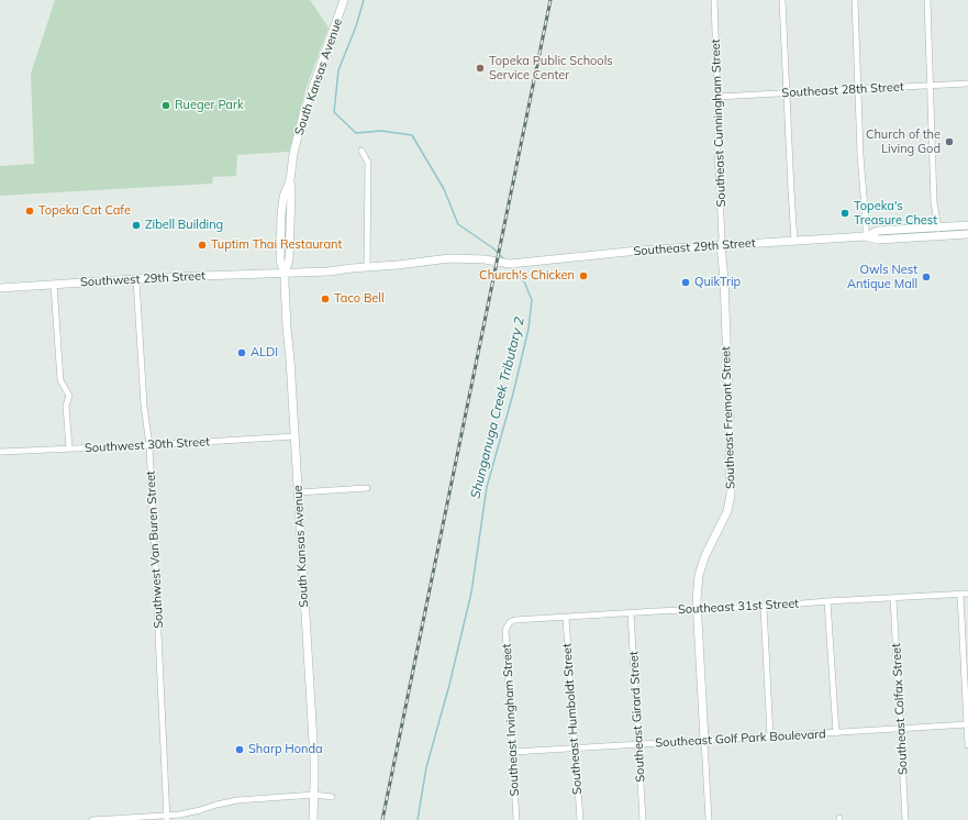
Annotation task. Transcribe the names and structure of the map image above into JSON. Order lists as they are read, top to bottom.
{
  "streets": {
    "main road": [
      "South Kansas Avenue",
      "Southeast 29th Street",
      "Southwest 29th Street",
      "Southeast Fremont Street"
    ],
    "street": [
      "Southeast 28th Street",
      "Southeast Cunningham Street",
      "Southwest 30th Street",
      "Southwest Van Buren Street",
      "Southeast 31st Street",
      "Southeast Colfax Street",
      "Southeast Girard Street",
      "Southeast Humboldt Street",
      "Southeast Irvingham Street",
      "Southeast Golf Park Boulevard"
    ]
  },
  "crossings": [
    ["South Kansas Avenue", "Southeast 29th Street"],
    ["South Kansas Avenue", "Southwest 29th Street"],
    ["South Kansas Avenue", "Southwest 30th Street"],
    ["Southeast 28th Street", "Southeast Cunningham Street"],
    ["Southeast Cunningham Street", "Southeast 29th Street"],
    ["Southeast Cunningham Street", "Southeast Fremont Street"],
    ["Southeast 29th Street", "Southwest 29th Street"],
    ["Southeast 29th Street", "Southeast Fremont Street"],
    ["Southwest 29th Street", "Southwest Van Buren Street"],
    ["Southeast Fremont Street", "Southeast 31st Street"],
    ["Southeast Fremont Street", "Southeast Golf Park Boulevard"],
    ["Southwest 30th Street", "Southwest Van Buren Street"],
    ["Southeast 31st Street", "Southeast Colfax Street"],
    ["Southeast 31st Street", "Southeast Girard Street"],
    ["Southeast 31st Street", "Southeast Humboldt Street"],
    ["Southeast 31st Street", "Southeast Irvingham Street"],
    ["Southeast Colfax Street", "Southeast Golf Park Boulevard"],
    ["Southeast Girard Street", "Southeast Golf Park Boulevard"],
    ["Southeast Humboldt Street", "Southeast Golf Park Boulevard"],
    ["Southeast Irvingham Street", "Southeast Golf Park Boulevard"]
  ],
  "water": ["Shunganuga Creek Tributary 2"],
  "places": [
    "Topeka Public Schools Service Center",
    "Rueger Park",
    "Church of the Living God",
    "Topeka Cat Cafe",
    "Topeka's Treasure Chest",
    "Zibell Building",
    "Tuptim Thai Restaurant",
    "Church's Chicken",
    "Owls Nest Antique Mall",
    "QuikTrip",
    "Taco Bell",
    "ALDI",
    "Sharp Honda"
  ]
}
